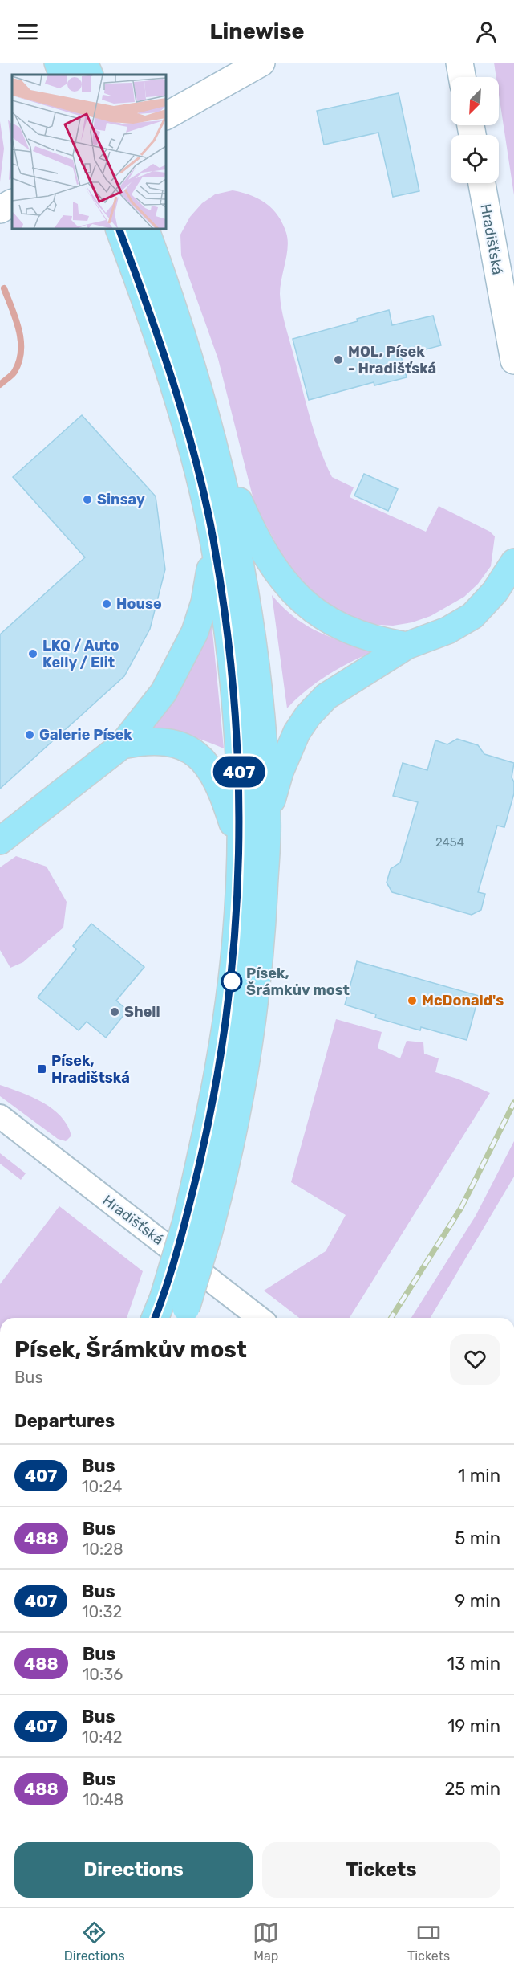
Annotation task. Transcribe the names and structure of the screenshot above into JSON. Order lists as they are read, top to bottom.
{
  "streets": {
    "street": ["Hradišťská"]
  },
  "places": {
    "other": [
      "MOL, Písek - Hradišťská",
      "Sinsay",
      "House",
      "LKQ / Auto Kelly / Elit",
      "Galerie Písek",
      "Písek, Šrámkův most",
      "McDonald's",
      "Shell"
    ],
    "transit": ["Písek, Hradištská"]
  },
  "lines": ["bus line 407"],
  "house_numbers": ["2454"],
  "north": "bottom left",
  "page": {
    "header": "Linewise",
    "on_map": "407",
    "heading": [
      ["Písek, Šrámkův most", "Bus"],
      "Departures"
    ],
    "list": [
      {
        "mark": "407",
        "name": "Bus",
        "note": "10:24",
        "value": "1 min"
      },
      {
        "mark": "488",
        "name": "Bus",
        "note": "10:28",
        "value": "5 min"
      },
      {
        "mark": "407",
        "name": "Bus",
        "note": "10:32",
        "value": "9 min"
      },
      {
        "mark": "488",
        "name": "Bus",
        "note": "10:36",
        "value": "13 min"
      },
      {
        "mark": "407",
        "name": "Bus",
        "note": "10:42",
        "value": "19 min"
      },
      {
        "mark": "488",
        "name": "Bus",
        "note": "10:48",
        "value": "25 min"
      }
    ],
    "buttons": ["Directions", "Tickets"],
    "tabs": ["Directions", "Map", "Tickets"]
  }
}
